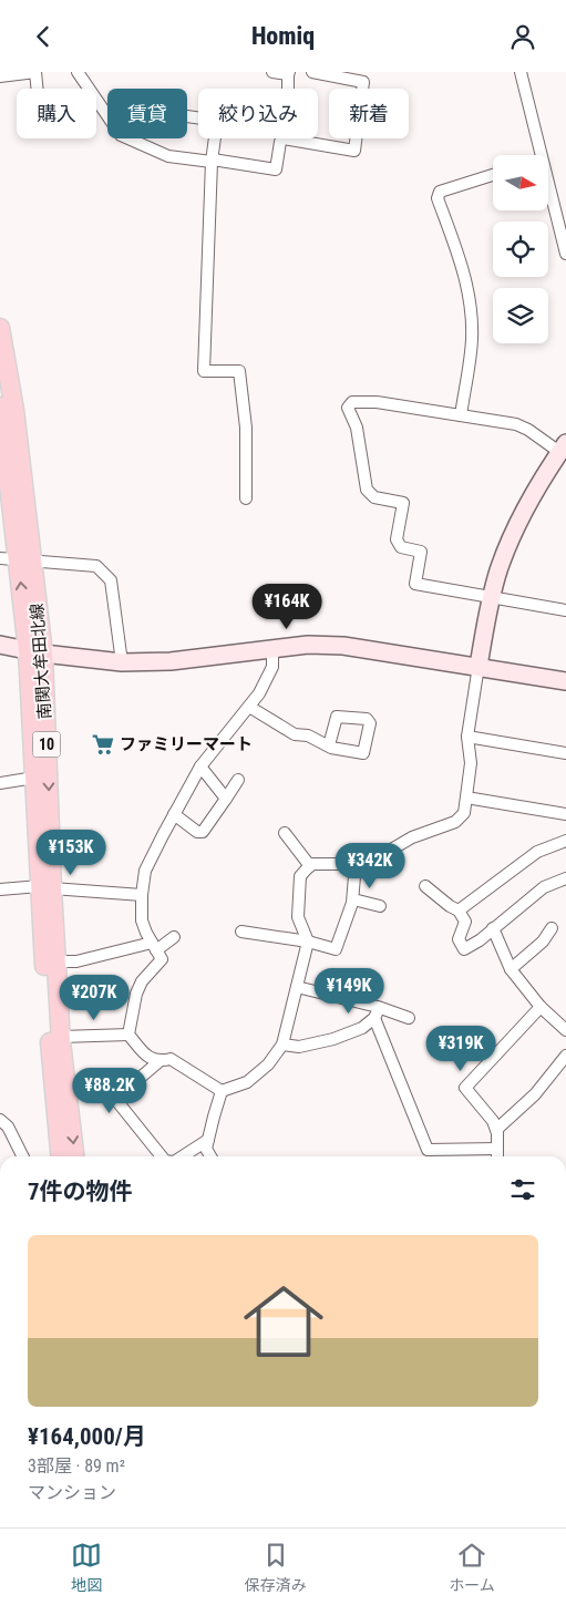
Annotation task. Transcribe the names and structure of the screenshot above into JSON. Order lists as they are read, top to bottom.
{
  "streets": {
    "main road": ["南関大牟田北線", "10"]
  },
  "places": {
    "supermarket": ["ファミリーマート"]
  },
  "north": "right",
  "page": {
    "header": "Homiq",
    "chip": [
      "購入",
      "賃貸",
      "絞り込み",
      "新着"
    ],
    "price": [
      "¥164K",
      "¥153K",
      "¥342K",
      "¥149K",
      "¥207K",
      "¥319K",
      "¥88.2K"
    ],
    "heading": "7件の物件",
    "list": [
      {
        "name": "¥164,000/月",
        "note": "3部屋 · 89 m² · マンション"
      }
    ],
    "tabs": ["地図", "保存済み", "ホーム"]
  }
}
